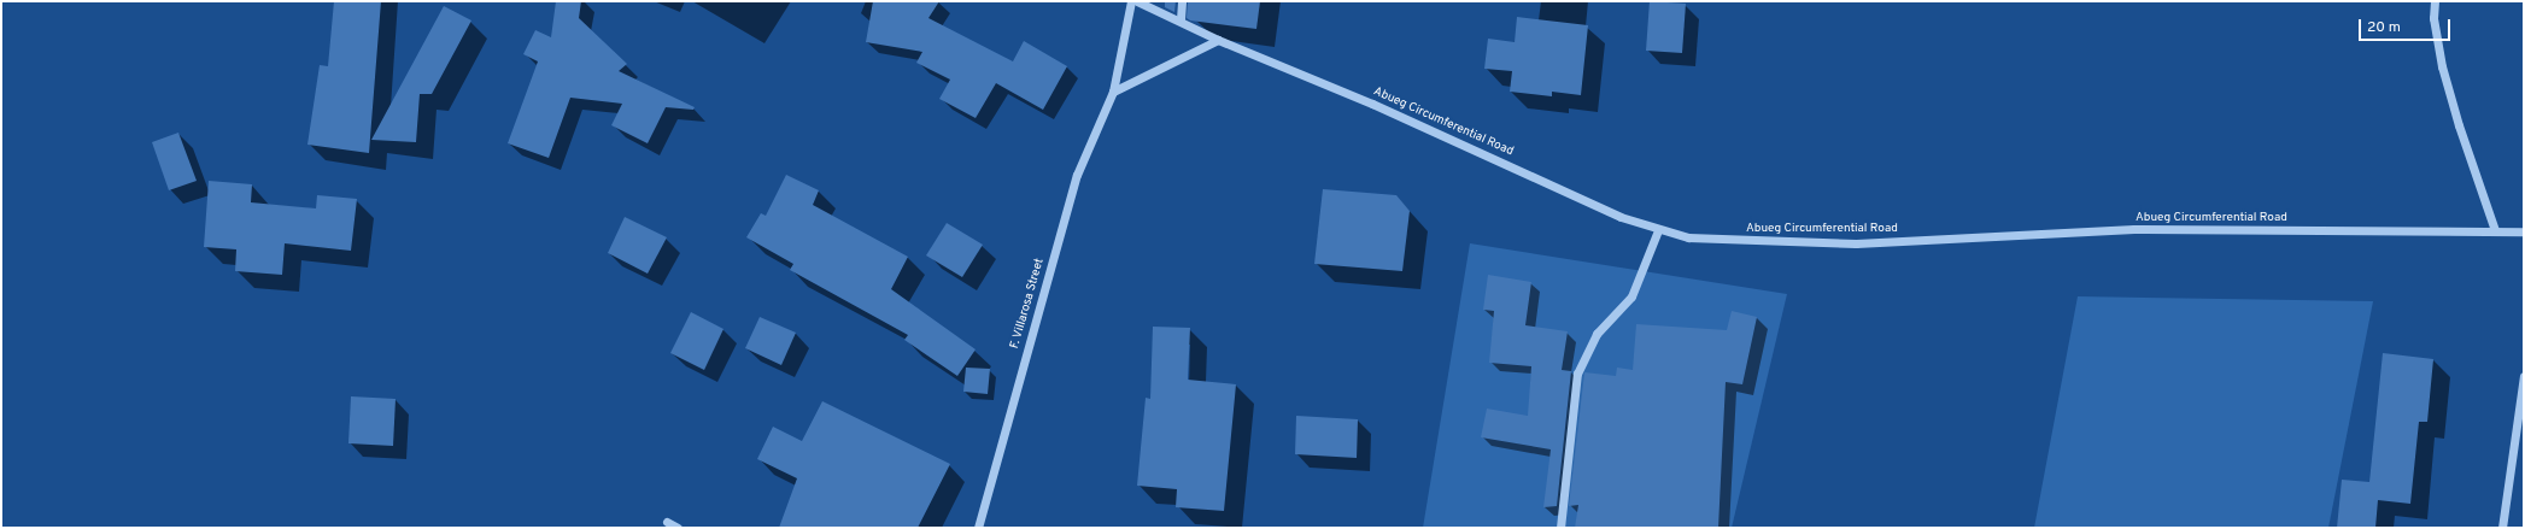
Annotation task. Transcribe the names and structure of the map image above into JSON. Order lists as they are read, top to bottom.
{
  "streets": {
    "street": ["Abueg Circumferential Road", "F. Villarosa Street"]
  },
  "scale_bar": "20 m"
}
